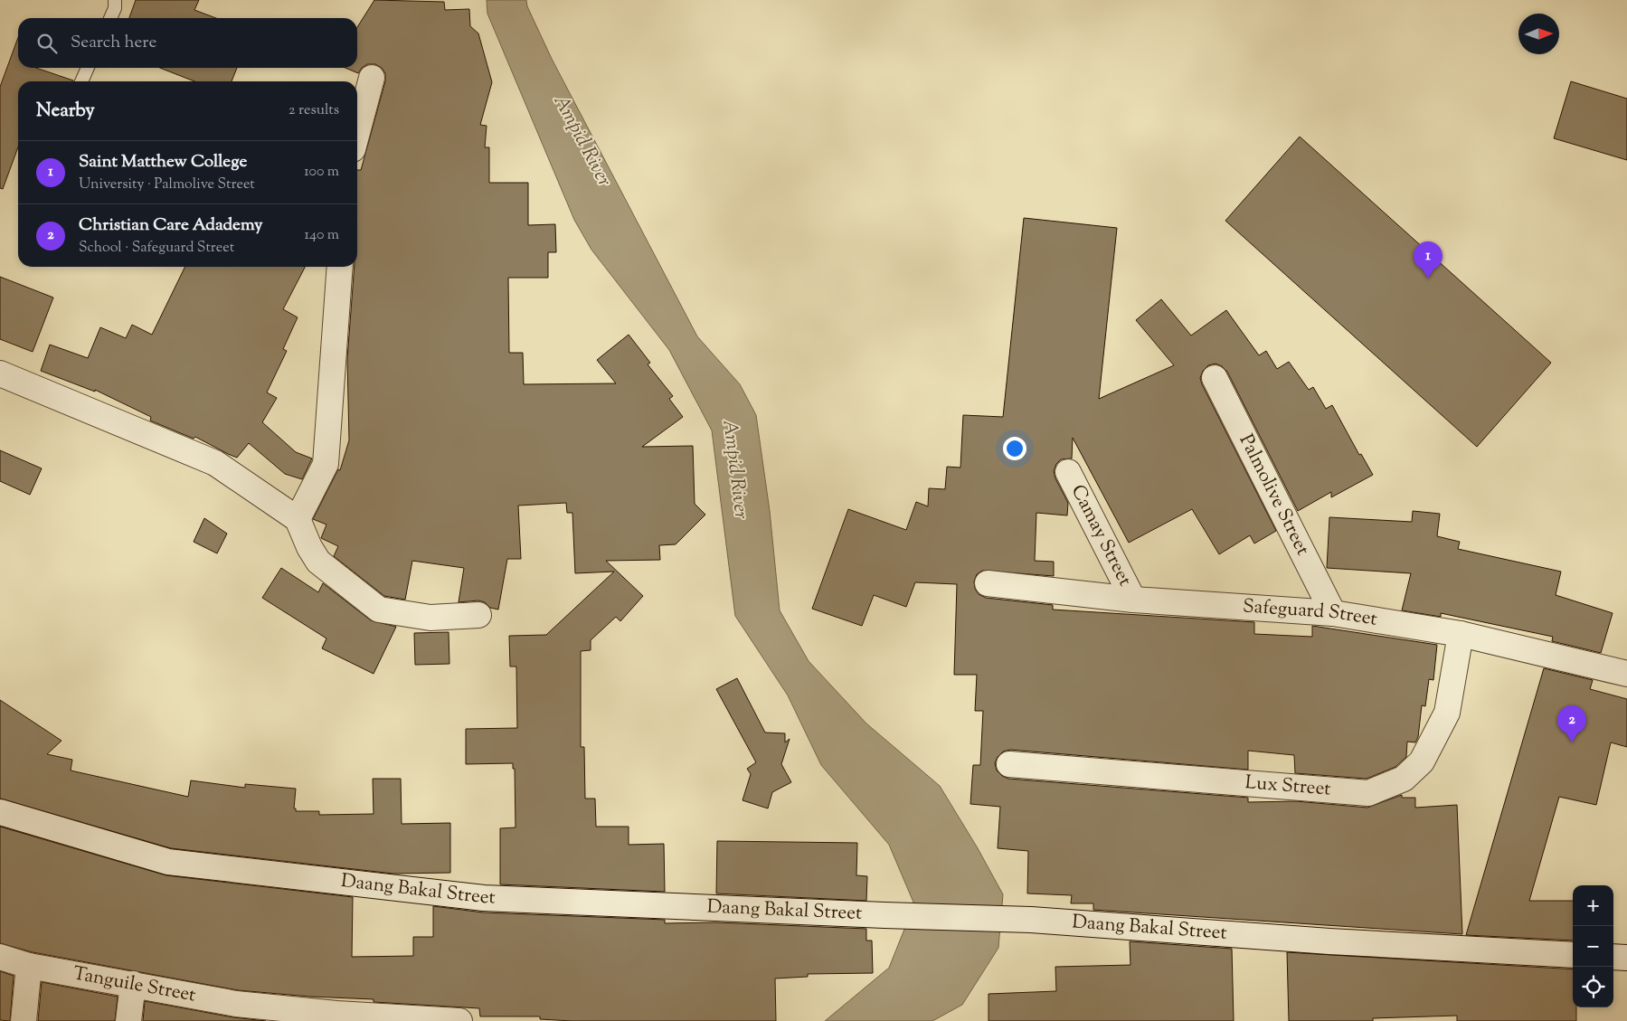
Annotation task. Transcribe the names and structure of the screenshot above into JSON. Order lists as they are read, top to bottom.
{
  "streets": {
    "street": [
      "Palmolive Street",
      "Camay Street",
      "Safeguard Street",
      "Lux Street",
      "Daang Bakal Street",
      "Tanguile Street"
    ]
  },
  "crossings": [
    ["Palmolive Street", "Safeguard Street"],
    ["Camay Street", "Safeguard Street"],
    ["Safeguard Street", "Lux Street"]
  ],
  "water": ["Ampid River"],
  "north": "right",
  "page": {
    "search": "Search here",
    "heading": ["Nearby", "2 results"],
    "list": [
      {
        "mark": "1",
        "name": "Saint Matthew College",
        "note": "University · Palmolive Street",
        "value": "100 m"
      },
      {
        "mark": "2",
        "name": "Christian Care Adademy",
        "note": "School · Safeguard Street",
        "value": "140 m"
      }
    ],
    "pins": ["1", "2"],
    "map_buttons": ["+", "−"]
  }
}
